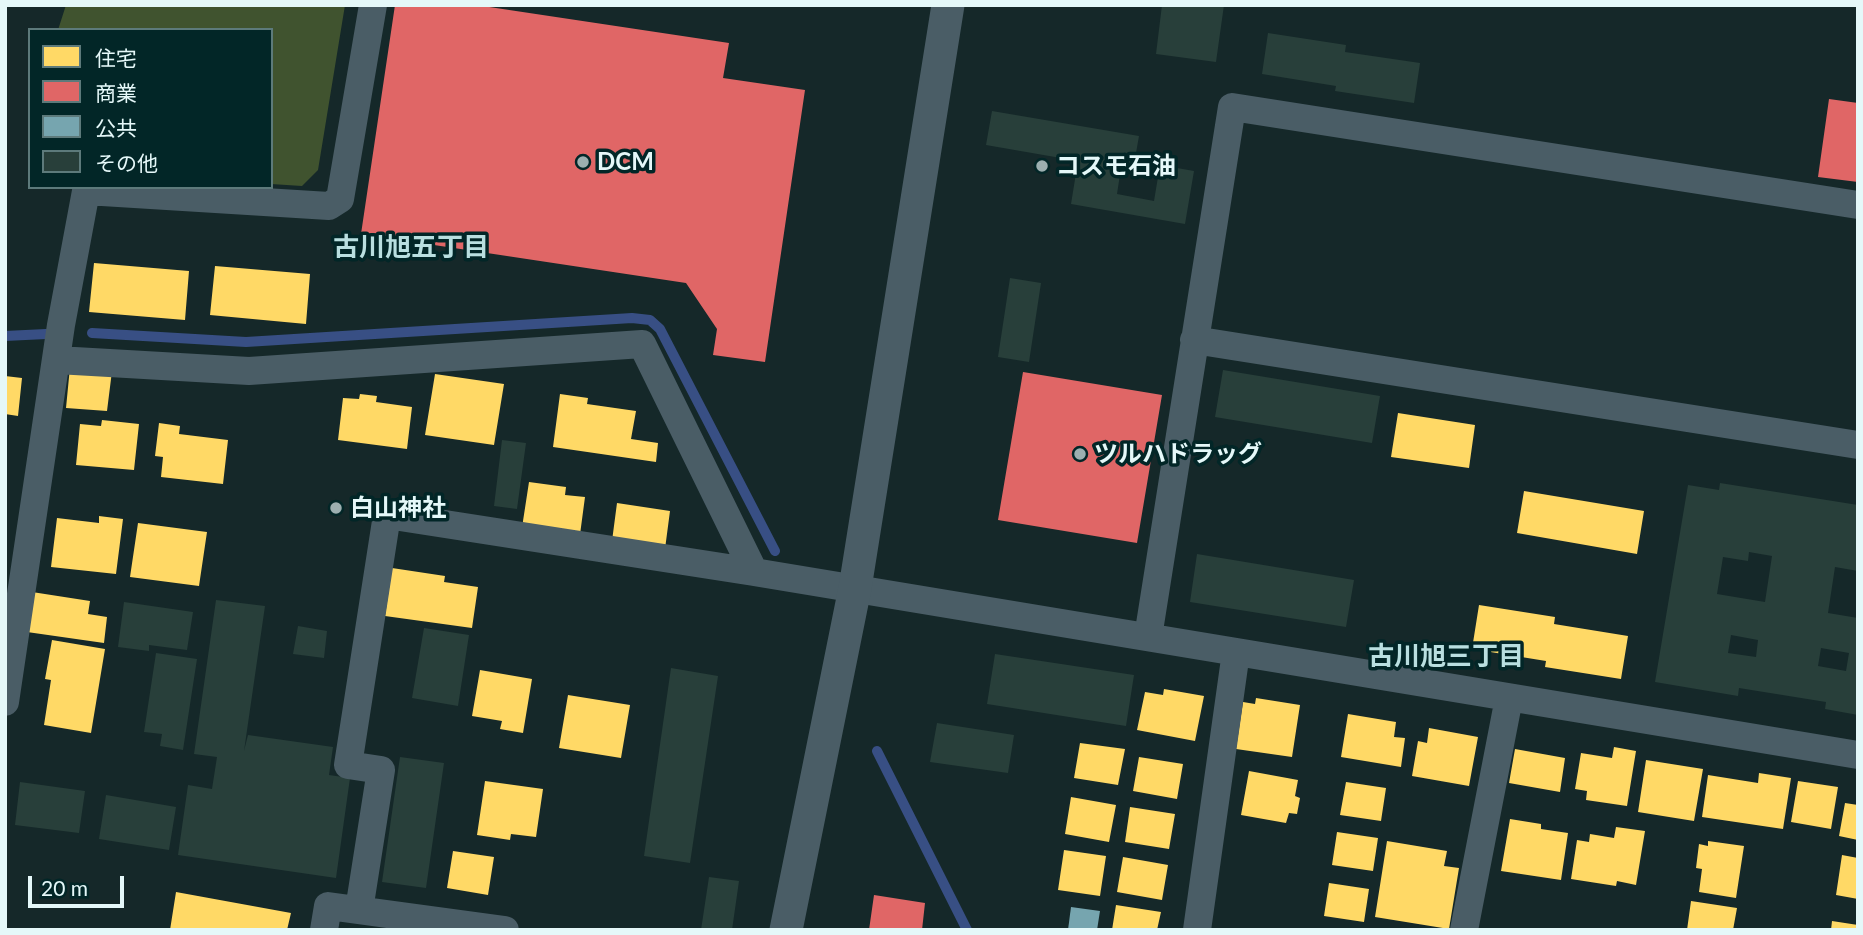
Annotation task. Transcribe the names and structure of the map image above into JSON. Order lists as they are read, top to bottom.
{
  "districts": ["古川旭五丁目", "古川旭三丁目"],
  "places": [
    "DCM",
    "コスモ石油",
    "ツルハドラッグ",
    "白山神社"
  ],
  "legend": [
    "住宅",
    "商業",
    "公共",
    "その他"
  ],
  "scale_bar": "20 m"
}
